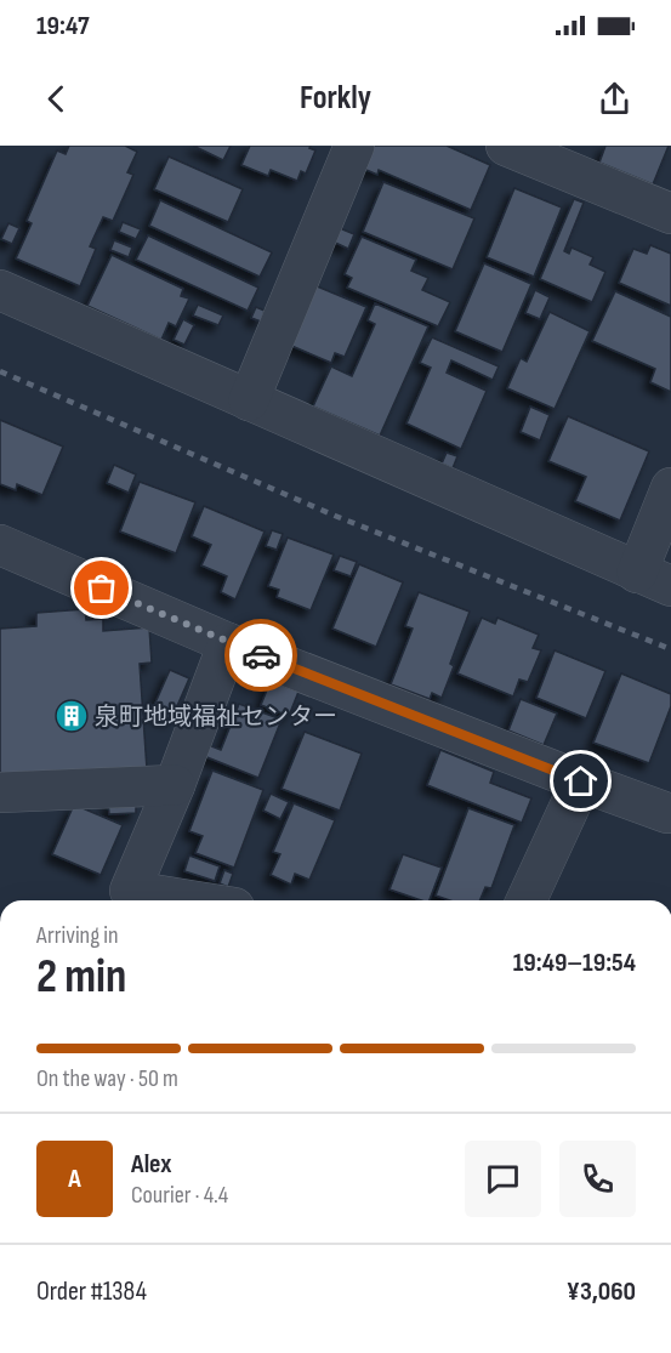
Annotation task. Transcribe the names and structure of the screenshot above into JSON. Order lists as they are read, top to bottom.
{
  "places": {
    "building": ["泉町地域福祉センター"]
  },
  "page": {
    "status": "19:47",
    "header": "Forkly",
    "heading": ["2 min", "Arriving in", "19:49–19:54"],
    "panel": [
      "Alex",
      "Courier · 4.4",
      "Order #1384",
      "¥3,060"
    ],
    "bar": "On the way · 50 m",
    "round": "A"
  }
}
